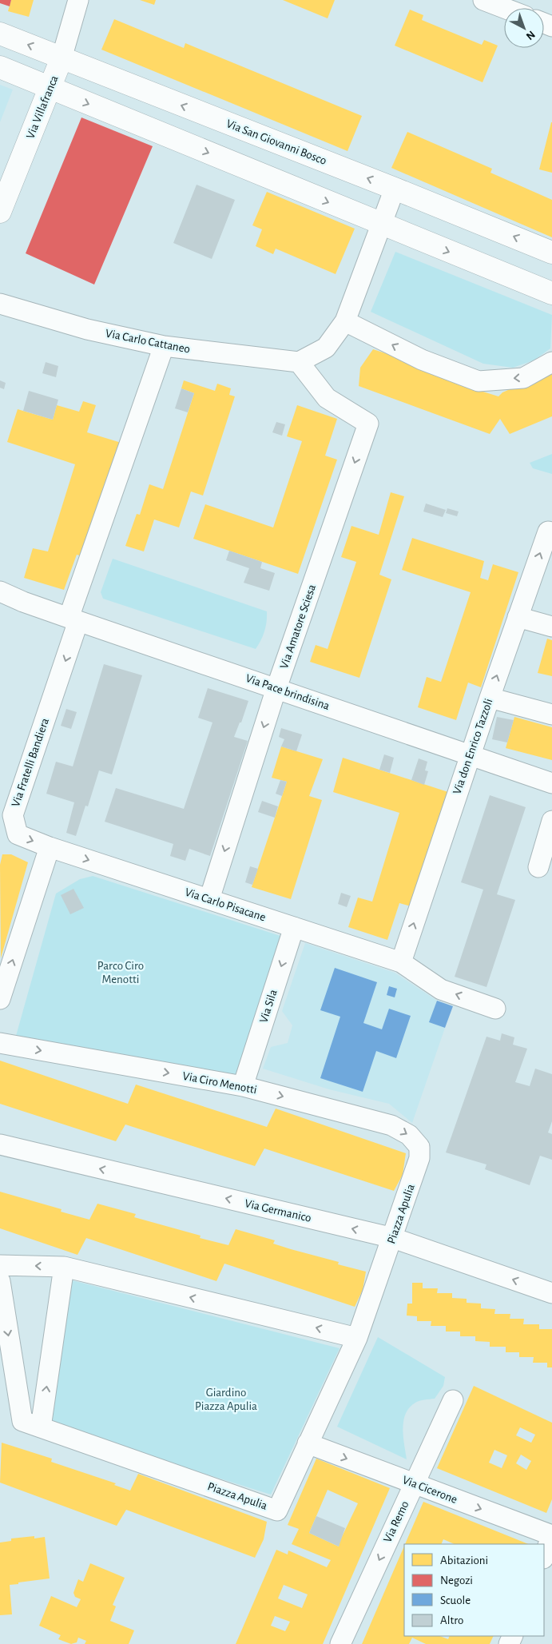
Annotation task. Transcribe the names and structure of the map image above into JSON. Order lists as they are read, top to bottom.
{
  "streets": {
    "street": [
      "Via Villafranca",
      "Via San Giovanni Bosco",
      "Via Carlo Cattaneo",
      "Via Amatore Sciesa",
      "Via Pace brindisina",
      "Via don Enrico Tazzoli",
      "Via Fratelli Bandiera",
      "Via Carlo Pisacane",
      "Via Sila",
      "Via Ciro Menotti",
      "Via Germanico",
      "Piazza Apulia",
      "Via Cicerone",
      "Via Remo"
    ]
  },
  "crossings": [
    ["Via Villafranca", "Via San Giovanni Bosco"],
    ["Via Carlo Cattaneo", "Via Amatore Sciesa"],
    ["Via Amatore Sciesa", "Via Pace brindisina"],
    ["Via Amatore Sciesa", "Via Carlo Pisacane"],
    ["Via Pace brindisina", "Via don Enrico Tazzoli"],
    ["Via Pace brindisina", "Via Fratelli Bandiera"],
    ["Via don Enrico Tazzoli", "Via Carlo Pisacane"],
    ["Via Fratelli Bandiera", "Via Carlo Pisacane"],
    ["Via Carlo Pisacane", "Via Sila"],
    ["Via Sila", "Via Ciro Menotti"],
    ["Via Ciro Menotti", "Piazza Apulia"],
    ["Via Germanico", "Piazza Apulia"],
    ["Piazza Apulia", "Via Cicerone"],
    ["Via Cicerone", "Via Remo"]
  ],
  "one_way": [
    "Via Amatore Sciesa",
    "Via don Enrico Tazzoli",
    "Via Fratelli Bandiera",
    "Via Sila",
    "Via Ciro Menotti",
    "Via Cicerone",
    "Via Remo"
  ],
  "parks": ["Parco Ciro Menotti", "Giardino Piazza Apulia"],
  "legend": [
    "Abitazioni",
    "Negozi",
    "Scuole",
    "Altro"
  ],
  "north": "bottom right"
}
